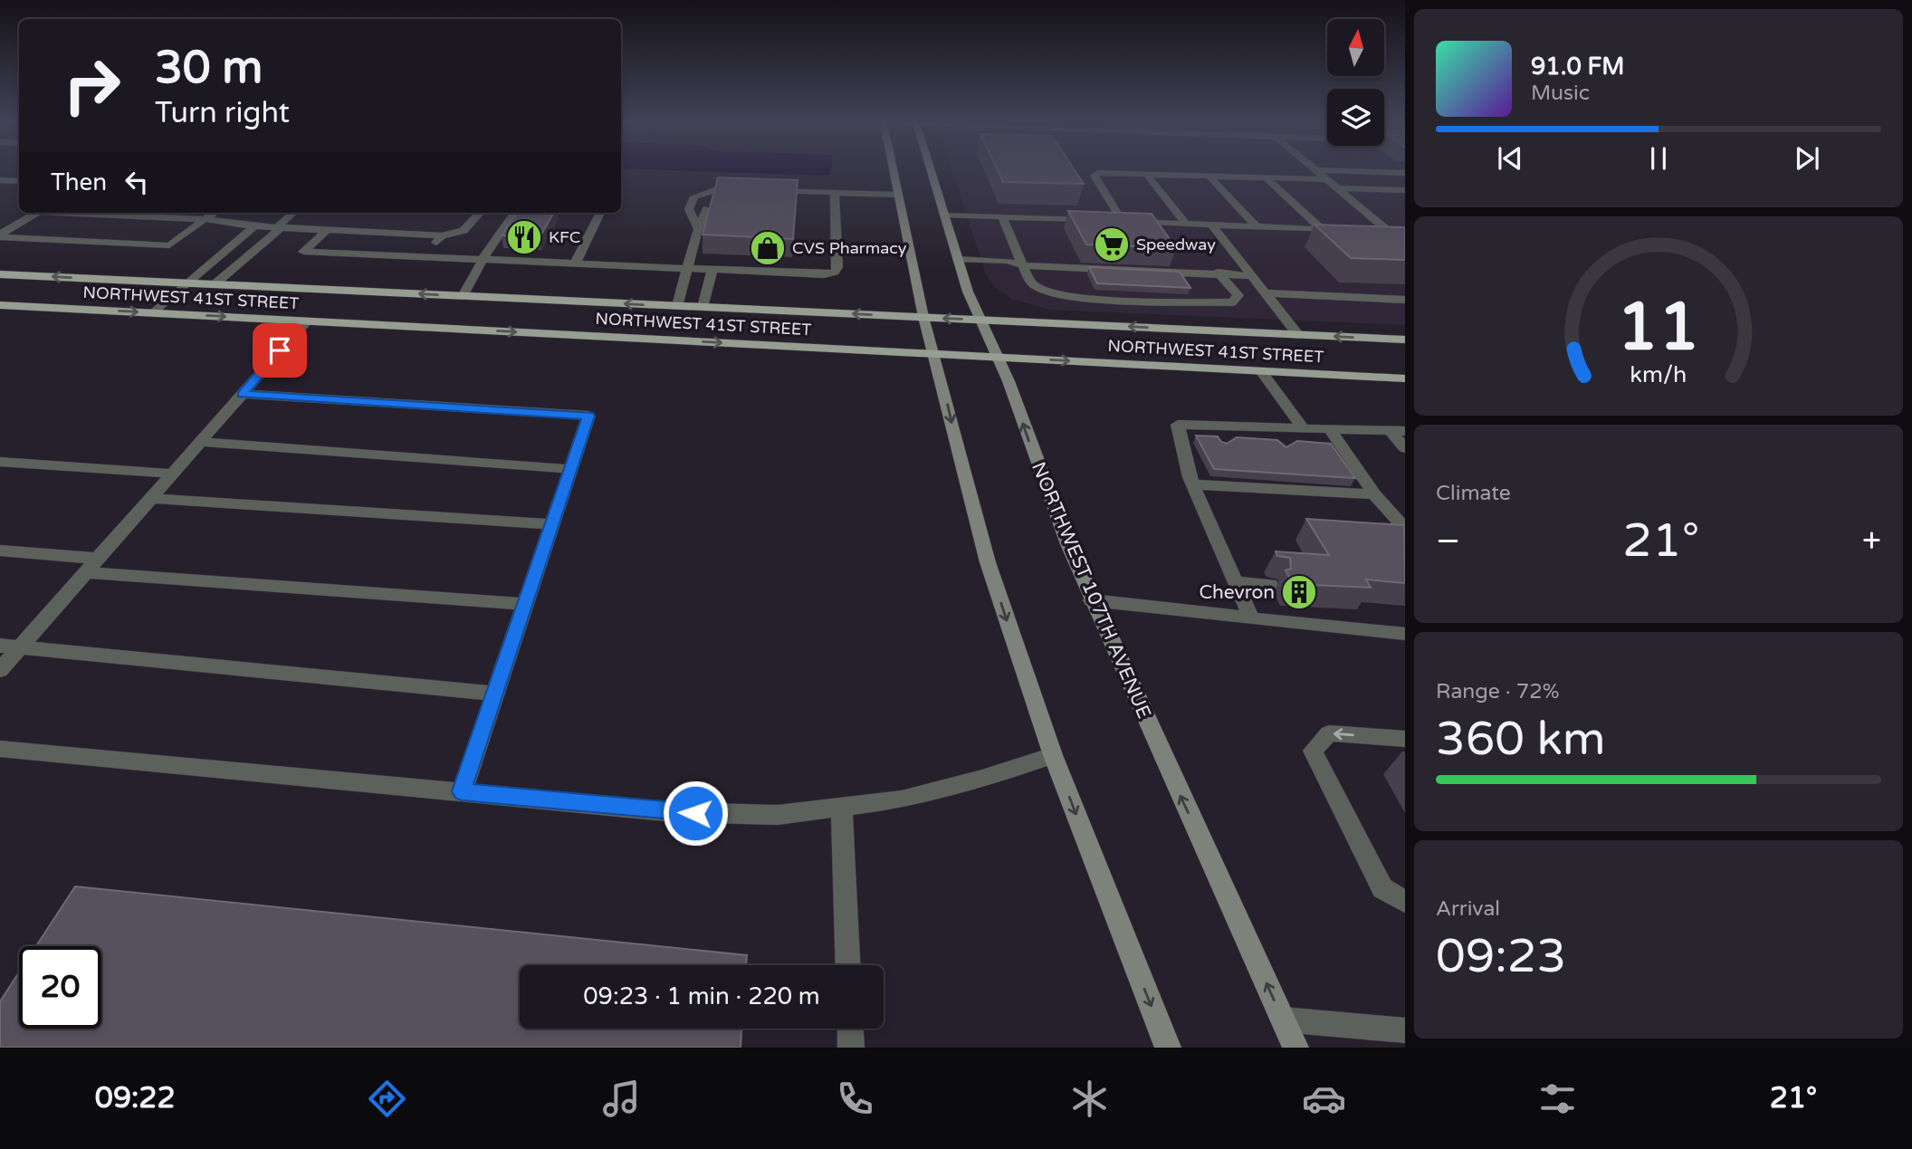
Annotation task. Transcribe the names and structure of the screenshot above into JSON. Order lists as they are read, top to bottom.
{
  "streets": {
    "main road": ["NORTHWEST 41ST STREET", "NORTHWEST 107TH AVENUE"]
  },
  "crossings": [
    ["NORTHWEST 41ST STREET", "NORTHWEST 107TH AVENUE"]
  ],
  "places": {
    "restaurant": ["KFC"],
    "supermarket": ["Speedway"],
    "shop": ["CVS Pharmacy"],
    "building": ["Chevron"]
  },
  "north": "top",
  "page": {
    "turn": ["30 m", "Turn right"],
    "song": ["91.0 FM", "Music"],
    "then": "Then",
    "tile": [
      "Climate",
      ["Range · 72%", "360 km"],
      ["Arrival", "09:23"]
    ],
    "heat": ["−", "21°", "+"],
    "limit": "20",
    "trip": "09:23 · 1 min · 220 m",
    "tabs": ["09:22", "21°"],
    "gauge": ["11", "km/h"]
  }
}
